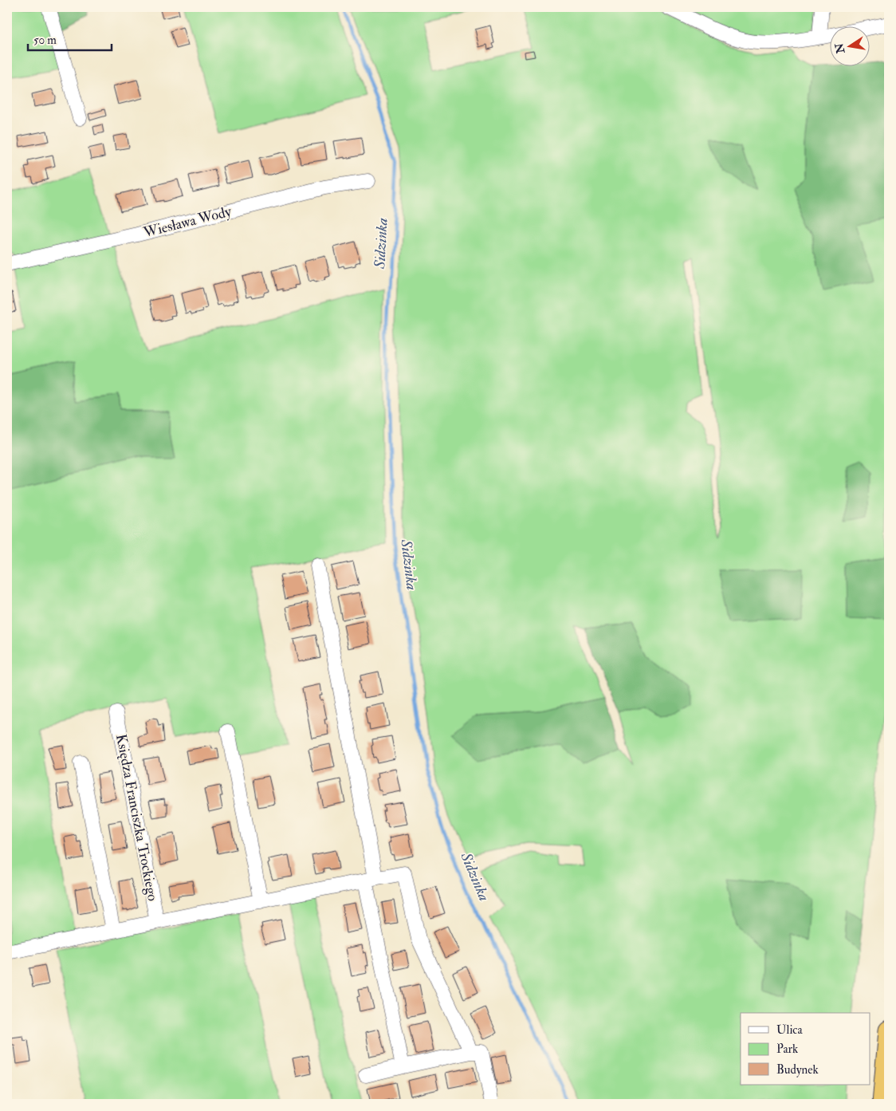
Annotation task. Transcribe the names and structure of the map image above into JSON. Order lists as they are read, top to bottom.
{
  "streets": {
    "street": ["Wiesława Wody", "Księdza Franciszka Trockiego"]
  },
  "water": ["Sidzinka"],
  "legend": ["Ulica", "Park", "Budynek"],
  "scale_bar": "50 m",
  "north": "left"
}
